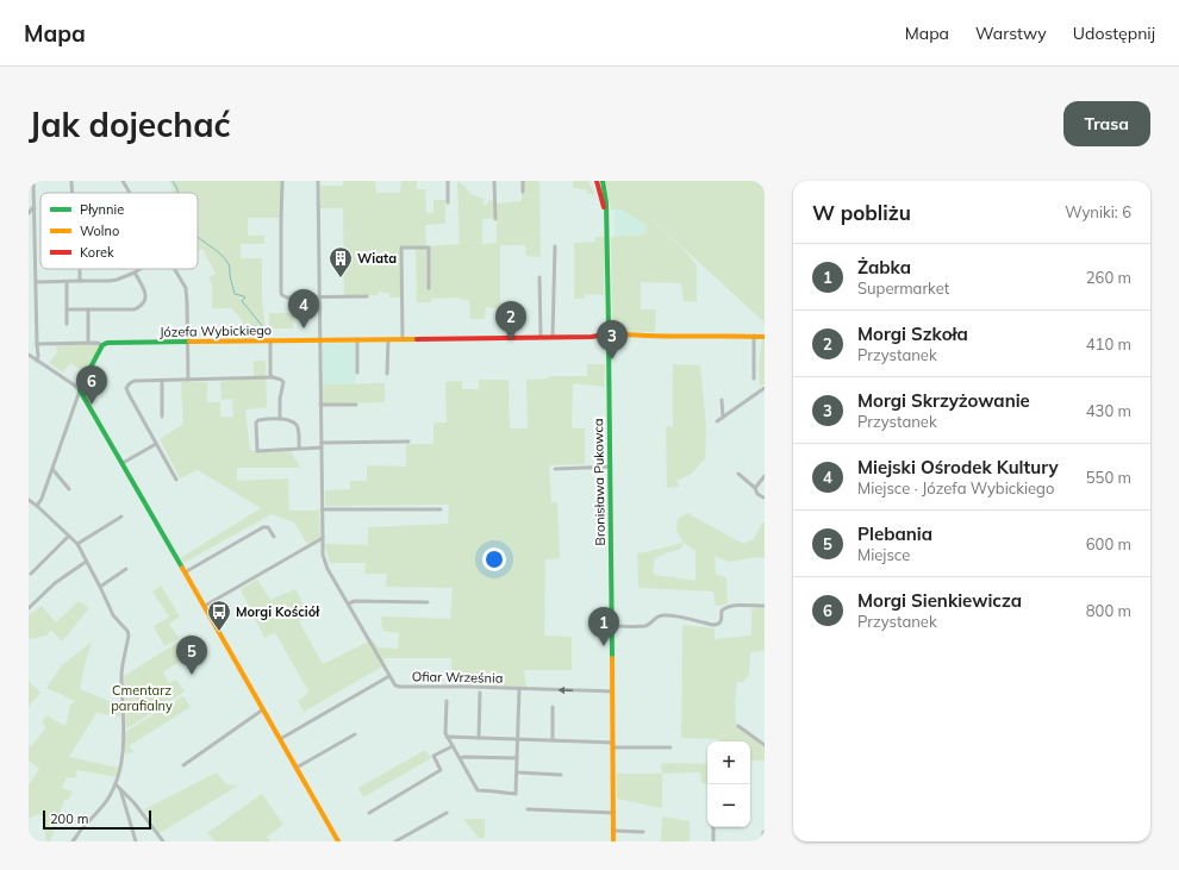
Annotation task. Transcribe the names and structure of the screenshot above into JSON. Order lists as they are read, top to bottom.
{
  "streets": {
    "street": ["Józefa Wybickiego", "Bronisława Pukowca", "Ofiar Września"]
  },
  "crossings": [
    ["Józefa Wybickiego", "Bronisława Pukowca"],
    ["Józefa Wybickiego", "Ofiar Września"],
    ["Bronisława Pukowca", "Ofiar Września"]
  ],
  "parks": ["Cmentarz parafialny"],
  "places": {
    "building": ["Wiata"],
    "bus stop": ["Morgi Kościół"]
  },
  "legend": ["Płynnie", "Wolno", "Korek"],
  "scale_bar": "200 m",
  "page": {
    "header": "Mapa",
    "nav": ["Mapa", "Warstwy", "Udostępnij"],
    "buttons": "Trasa",
    "title": "Jak dojechać",
    "heading": ["W pobliżu", "Wyniki: 6"],
    "list": [
      {
        "mark": "1",
        "name": "Żabka",
        "note": "Supermarket",
        "value": "260 m"
      },
      {
        "mark": "2",
        "name": "Morgi Szkoła",
        "note": "Przystanek",
        "value": "410 m"
      },
      {
        "mark": "3",
        "name": "Morgi Skrzyżowanie",
        "note": "Przystanek",
        "value": "430 m"
      },
      {
        "mark": "4",
        "name": "Miejski Ośrodek Kultury",
        "note": "Miejsce · Józefa Wybickiego",
        "value": "550 m"
      },
      {
        "mark": "5",
        "name": "Plebania",
        "note": "Miejsce",
        "value": "600 m"
      },
      {
        "mark": "6",
        "name": "Morgi Sienkiewicza",
        "note": "Przystanek",
        "value": "800 m"
      }
    ],
    "pins": [
      "4",
      "2",
      "3",
      "6",
      "1",
      "5"
    ],
    "map_buttons": ["+", "−"],
    "scale": "200 m"
  }
}
